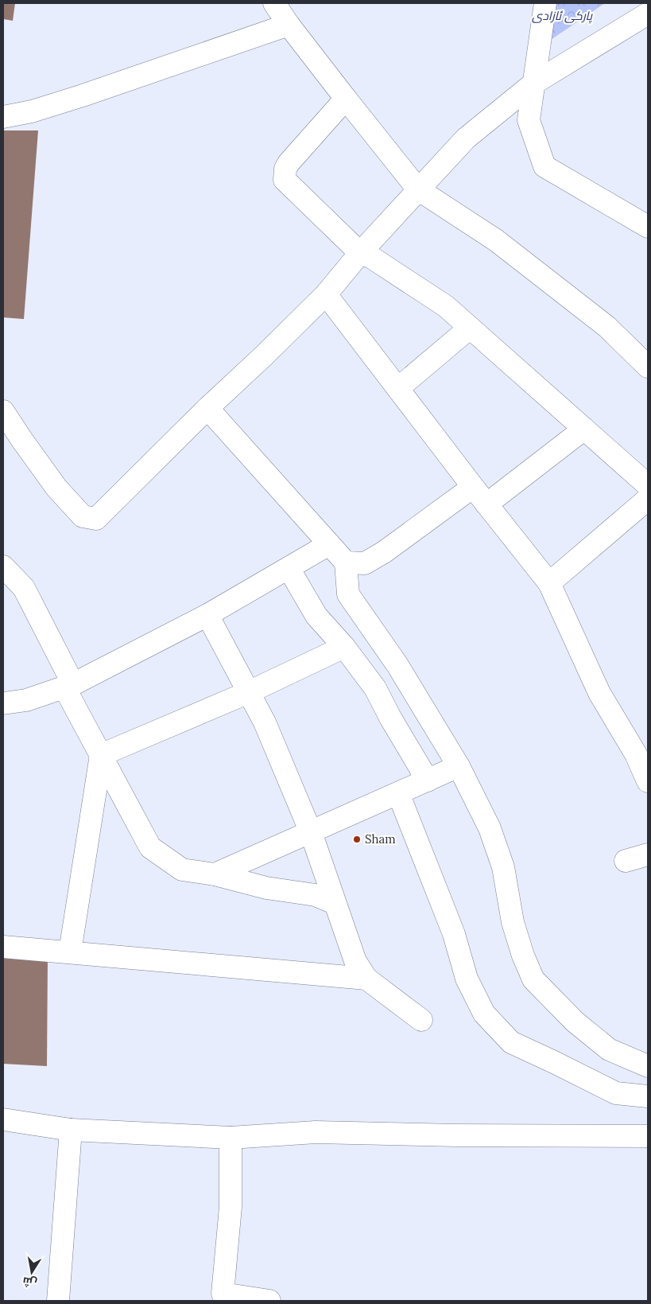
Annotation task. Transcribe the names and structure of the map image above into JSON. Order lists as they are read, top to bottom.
{
  "parks": ["پارکی ئازادی"],
  "places": ["Sham"],
  "north": "bottom"
}
